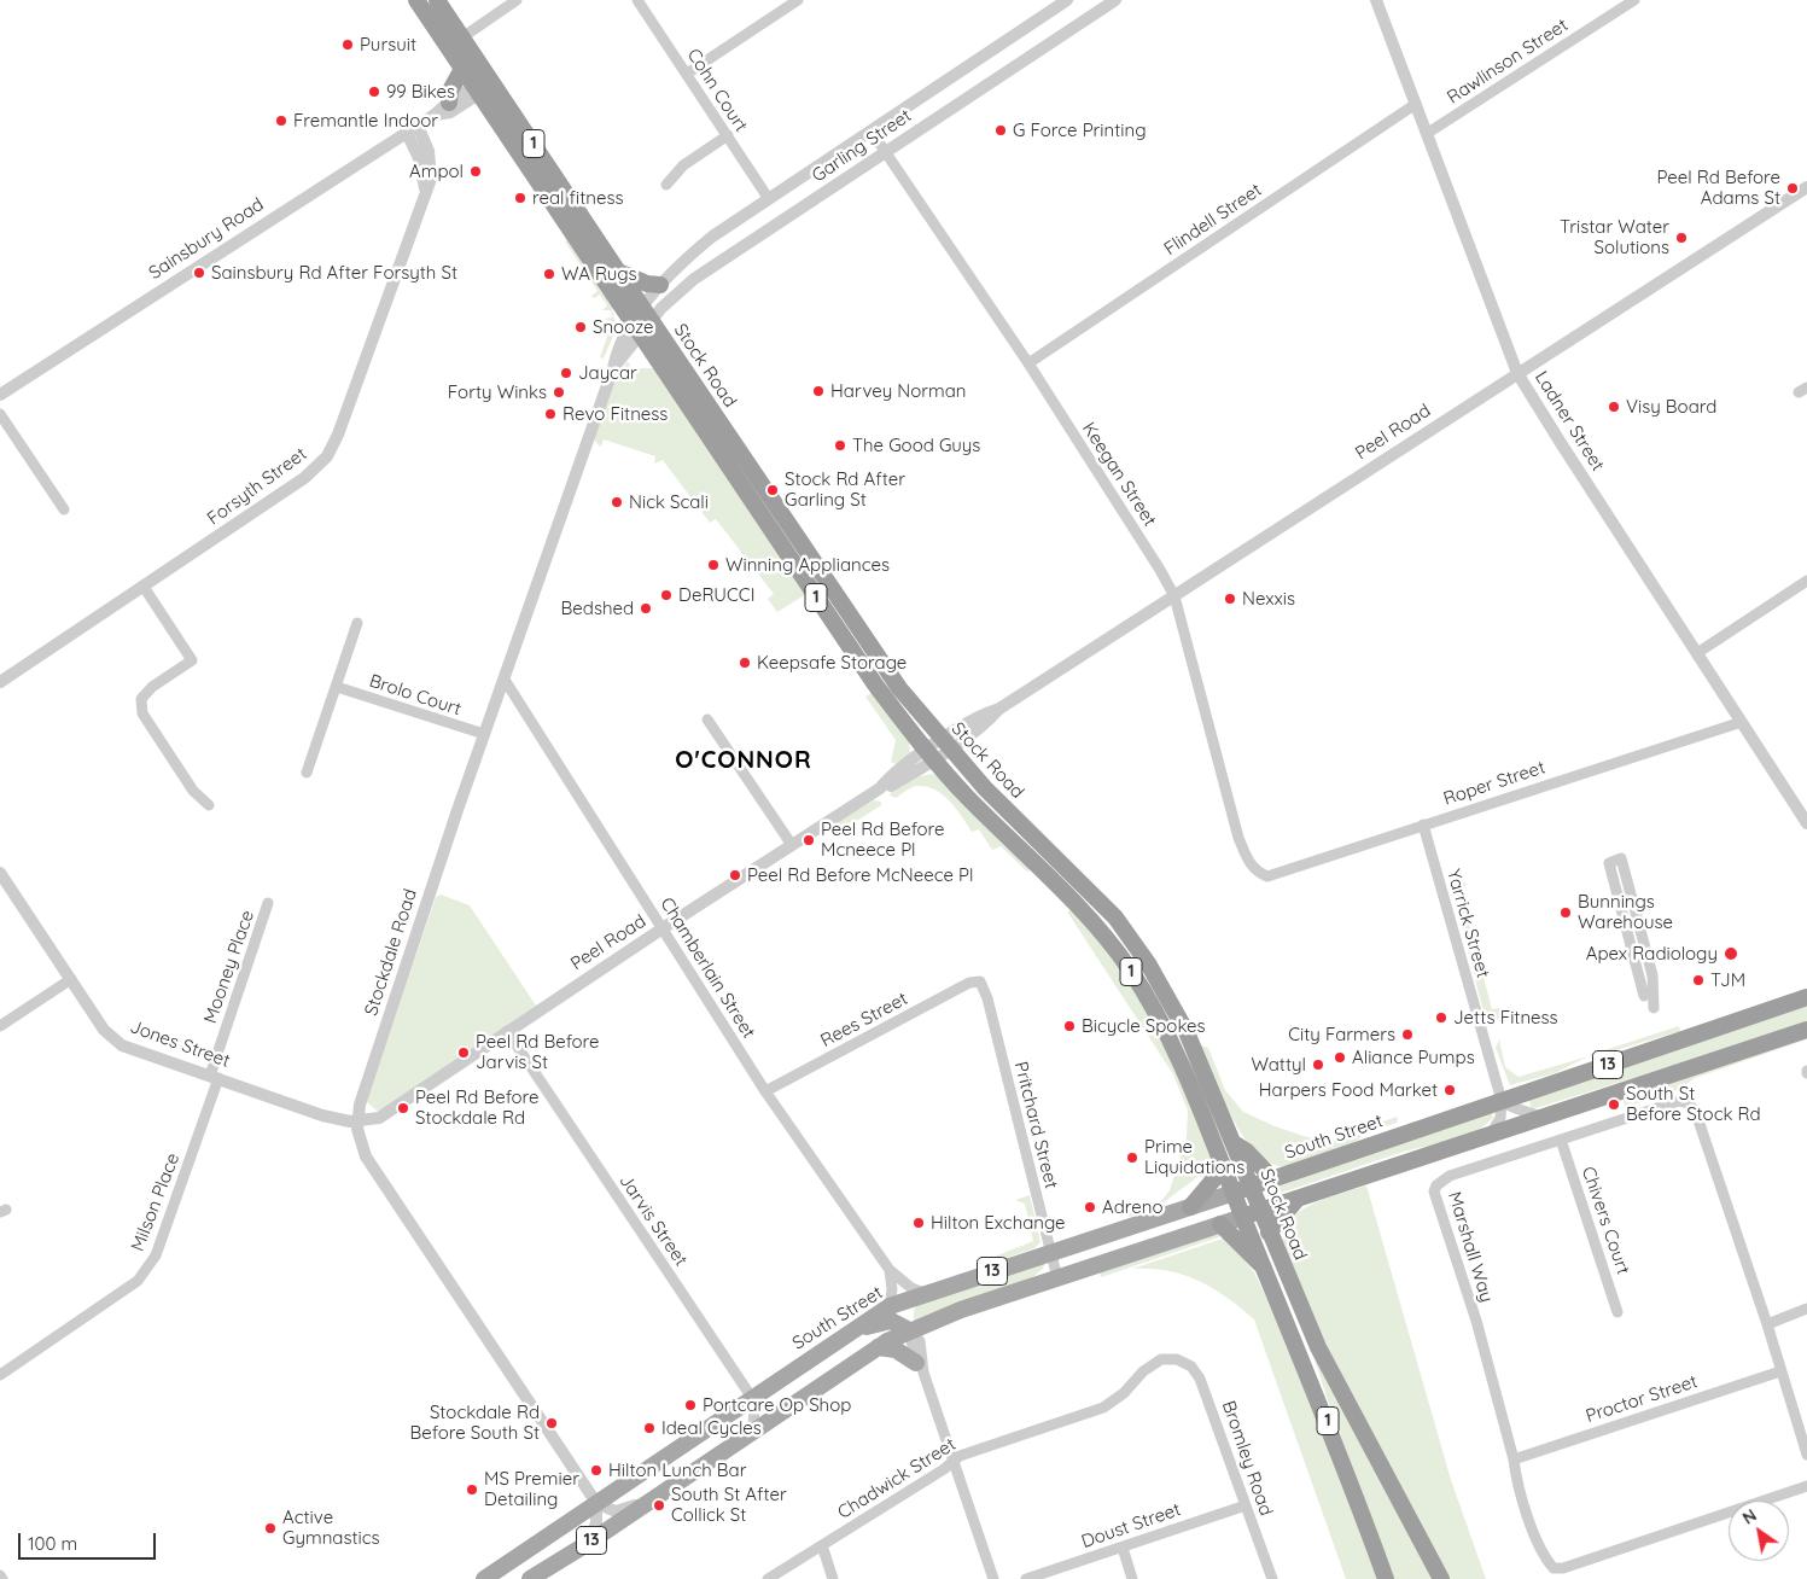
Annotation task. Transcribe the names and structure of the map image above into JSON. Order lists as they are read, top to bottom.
{
  "streets": {
    "highway": [
      "1",
      "Stock Road",
      "13",
      "South Street"
    ],
    "street": [
      "Rawlinson Street",
      "Cohn Court",
      "Garling Street",
      "Flindell Street",
      "Sainsbury Road",
      "Ladner Street",
      "Peel Road",
      "Keegan Street",
      "Forsyth Street",
      "Brolo Court",
      "Roper Street",
      "Yarrick Street",
      "Stockdale Road",
      "Mooney Place",
      "Chamberlain Street",
      "Rees Street",
      "Jones Street",
      "Pritchard Street",
      "Milson Place",
      "Jarvis Street",
      "Chivers Court",
      "Marshall Way",
      "Proctor Street",
      "Bromley Road",
      "Chadwick Street",
      "Doust Street"
    ]
  },
  "crossings": [
    ["Rawlinson Street", "Ladner Street"],
    ["Cohn Court", "Garling Street"],
    ["Garling Street", "Stock Road"],
    ["Garling Street", "Keegan Street"],
    ["Garling Street", "Stockdale Road"],
    ["Flindell Street", "Ladner Street"],
    ["Flindell Street", "Keegan Street"],
    ["Sainsbury Road", "Stock Road"],
    ["Sainsbury Road", "Forsyth Street"],
    ["Stock Road", "Peel Road"],
    ["Stock Road", "Stockdale Road"],
    ["Stock Road", "13"],
    ["Stock Road", "South Street"],
    ["Ladner Street", "Peel Road"],
    ["Ladner Street", "Roper Street"],
    ["Peel Road", "Keegan Street"],
    ["Peel Road", "Stockdale Road"],
    ["Peel Road", "Chamberlain Street"],
    ["Peel Road", "Jones Street"],
    ["Peel Road", "Jarvis Street"],
    ["Keegan Street", "Roper Street"],
    ["Brolo Court", "Stockdale Road"],
    ["Roper Street", "Yarrick Street"],
    ["Yarrick Street", "South Street"],
    ["Stockdale Road", "Chamberlain Street"],
    ["Stockdale Road", "Jones Street"],
    ["Stockdale Road", "South Street"],
    ["Mooney Place", "Jones Street"],
    ["Mooney Place", "Milson Place"],
    ["Chamberlain Street", "Rees Street"],
    ["Chamberlain Street", "South Street"],
    ["Rees Street", "Pritchard Street"],
    ["Jones Street", "Milson Place"],
    ["13", "Pritchard Street"],
    ["Pritchard Street", "South Street"],
    ["South Street", "Jarvis Street"],
    ["Chivers Court", "Marshall Way"],
    ["Marshall Way", "Proctor Street"],
    ["Bromley Road", "Chadwick Street"],
    ["Bromley Road", "Doust Street"]
  ],
  "districts": ["O'CONNOR"],
  "places": [
    "Pursuit",
    "99 Bikes",
    "Fremantle Indoor",
    "G Force Printing",
    "Ampol",
    "Peel Rd Before Adams St",
    "real fitness",
    "Tristar Water Solutions",
    "Sainsbury Rd After Forsyth St",
    "WA Rugs",
    "Snooze",
    "Jaycar",
    "Harvey Norman",
    "Forty Winks",
    "Visy Board",
    "Revo Fitness",
    "The Good Guys",
    "Stock Rd After Garling St",
    "Nick Scali",
    "Winning Appliances",
    "DeRUCCI",
    "Nexxis",
    "Bedshed",
    "Keepsafe Storage",
    "Peel Rd Before Mcneece Pl",
    "Peel Rd Before McNeece Pl",
    "Bunnings Warehouse",
    "Apex Radiology",
    "TJM",
    "Jetts Fitness",
    "Bicycle Spokes",
    "City Farmers",
    "Peel Rd Before Jarvis St",
    "Aliance Pumps",
    "Wattyl",
    "Harpers Food Market",
    "South St Before Stock Rd",
    "Peel Rd Before Stockdale Rd",
    "Prime Liquidations",
    "Adreno",
    "Hilton Exchange",
    "Portcare Op Shop",
    "Stockdale Rd Before South St",
    "Ideal Cycles",
    "Hilton Lunch Bar",
    "MS Premier Detailing",
    "South St After Collick St",
    "Active Gymnastics"
  ],
  "scale_bar": "100 m",
  "north": "top left"
}
